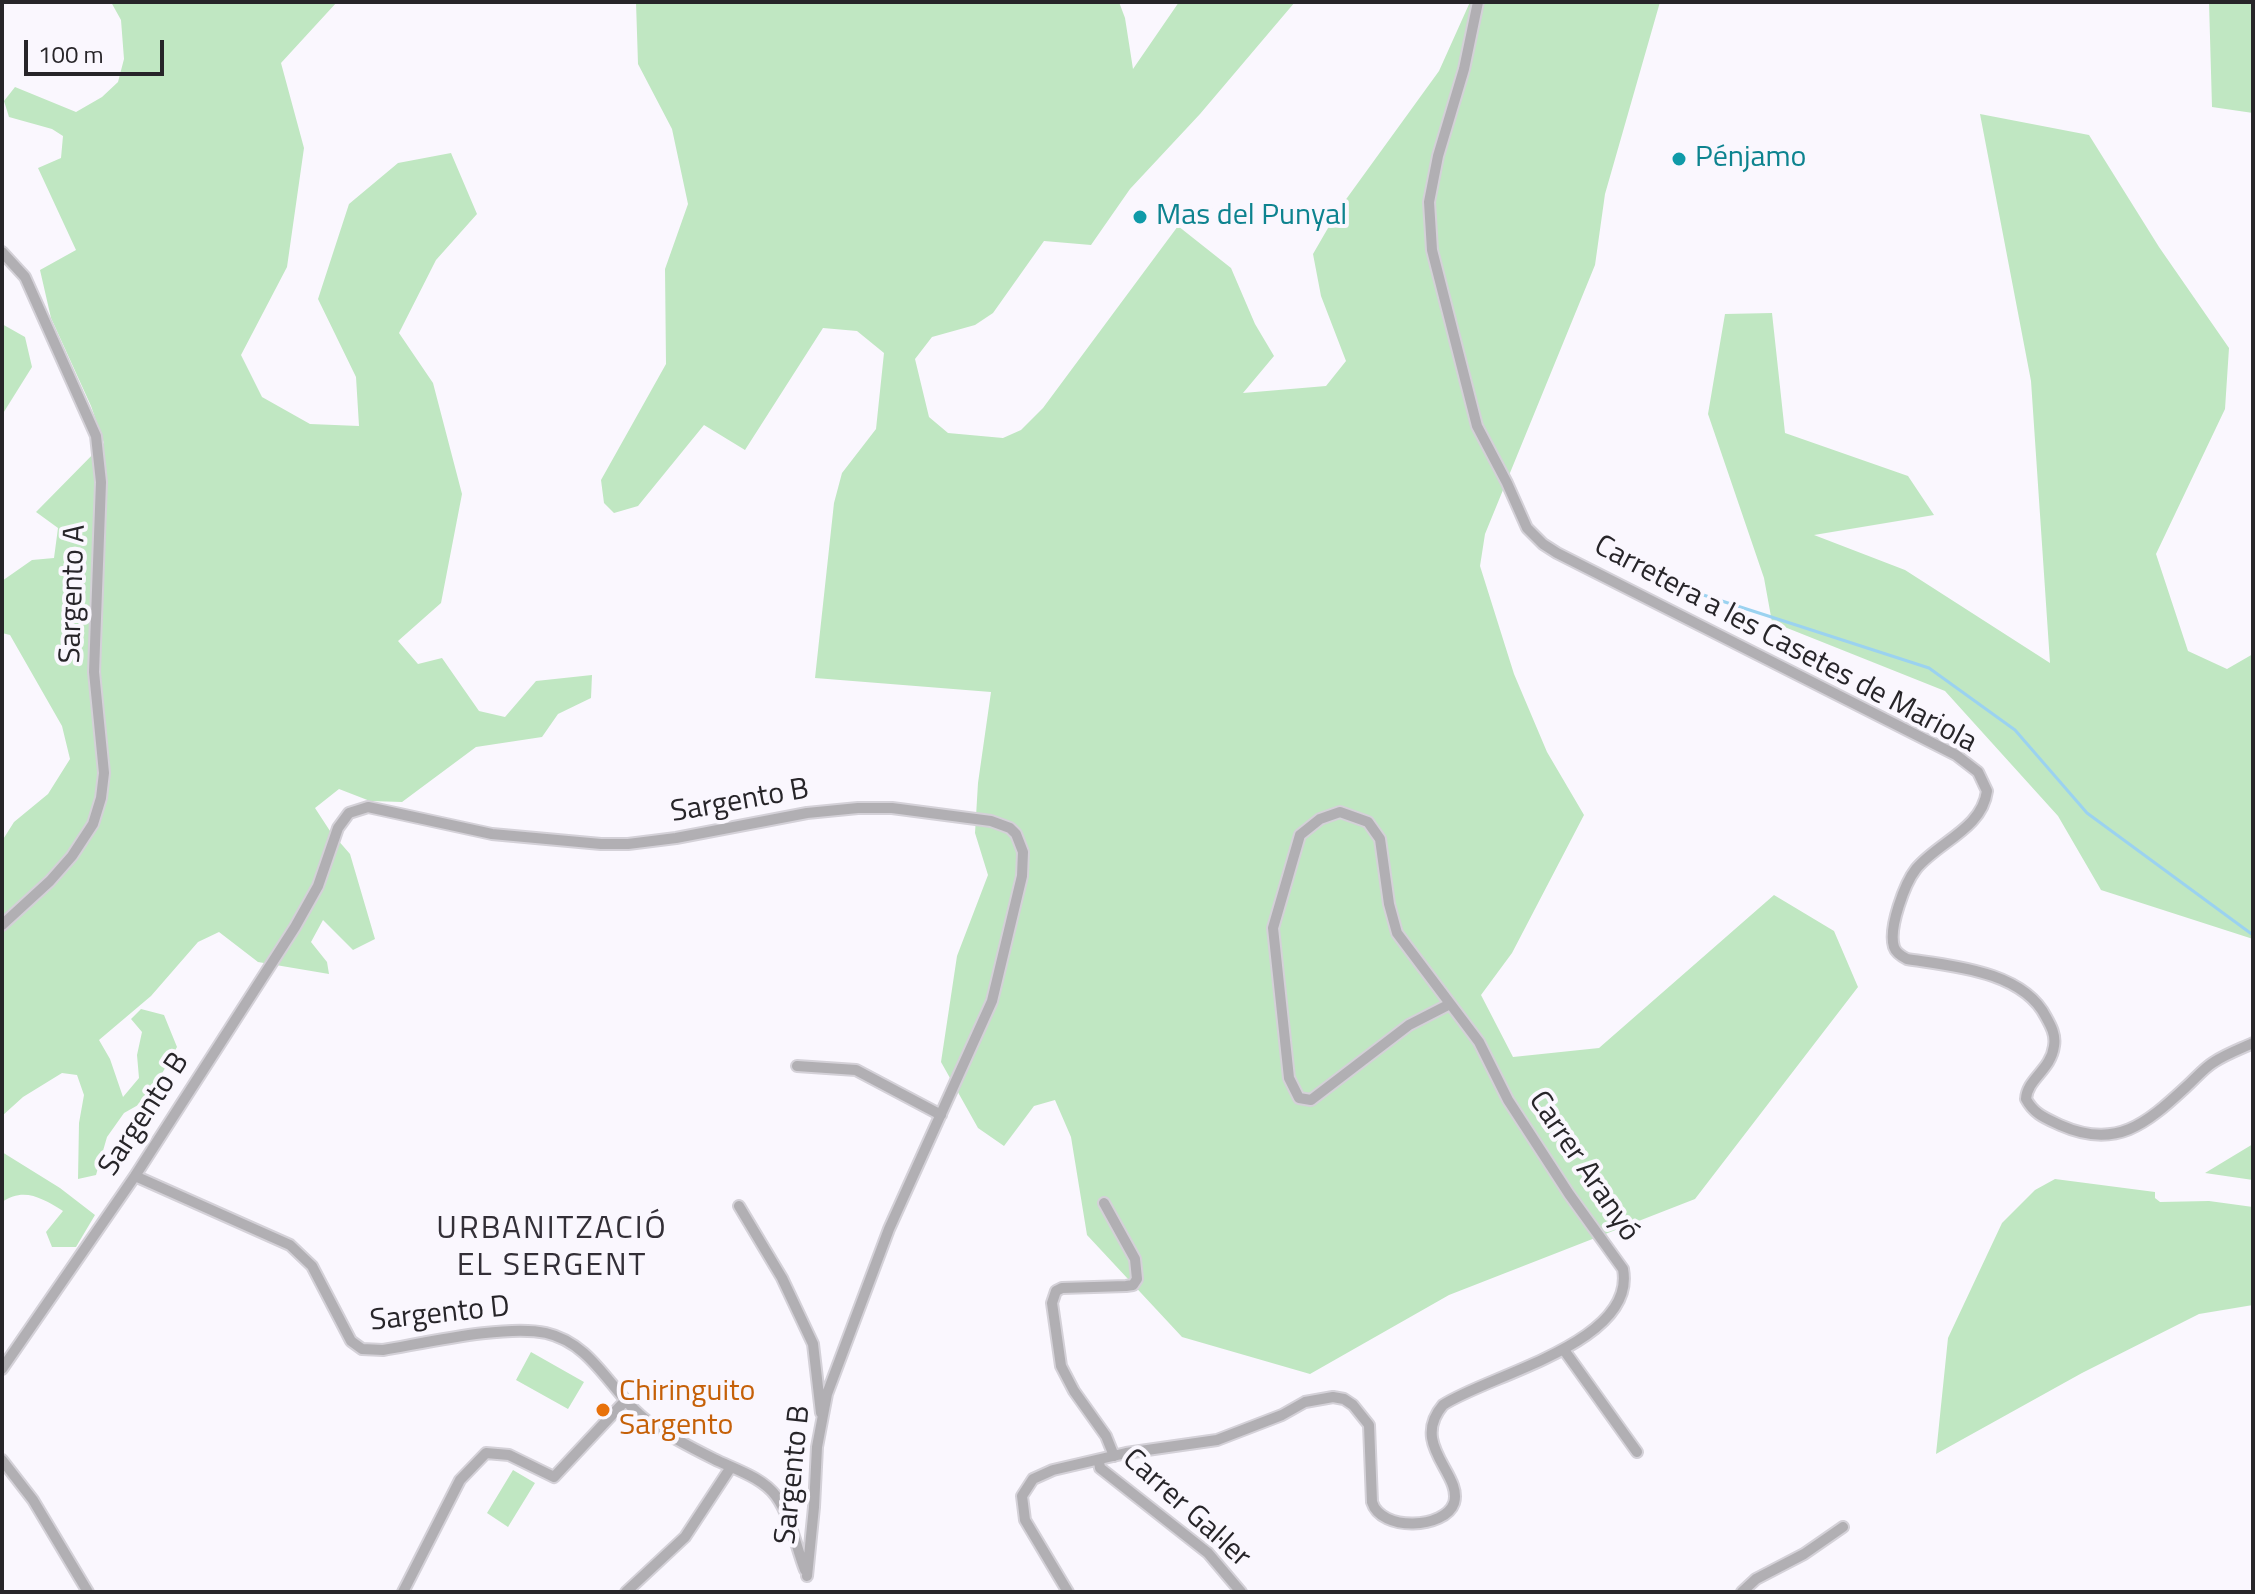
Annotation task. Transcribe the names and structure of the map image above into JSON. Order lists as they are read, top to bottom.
{
  "streets": {
    "street": [
      "Sargento A",
      "Carretera a les Casetes de Mariola",
      "Sargento B",
      "Carrer Aranyó",
      "Sargento D",
      "Carrer Gal·ler"
    ]
  },
  "crossings": [
    ["Sargento B", "Sargento D"],
    ["Carrer Aranyó", "Carrer Gal·ler"]
  ],
  "districts": ["URBANITZACIÓ EL SERGENT"],
  "places": ["Pénjamo", "Mas del Punyal", "Chiringuito Sargento"],
  "scale_bar": "100 m"
}
